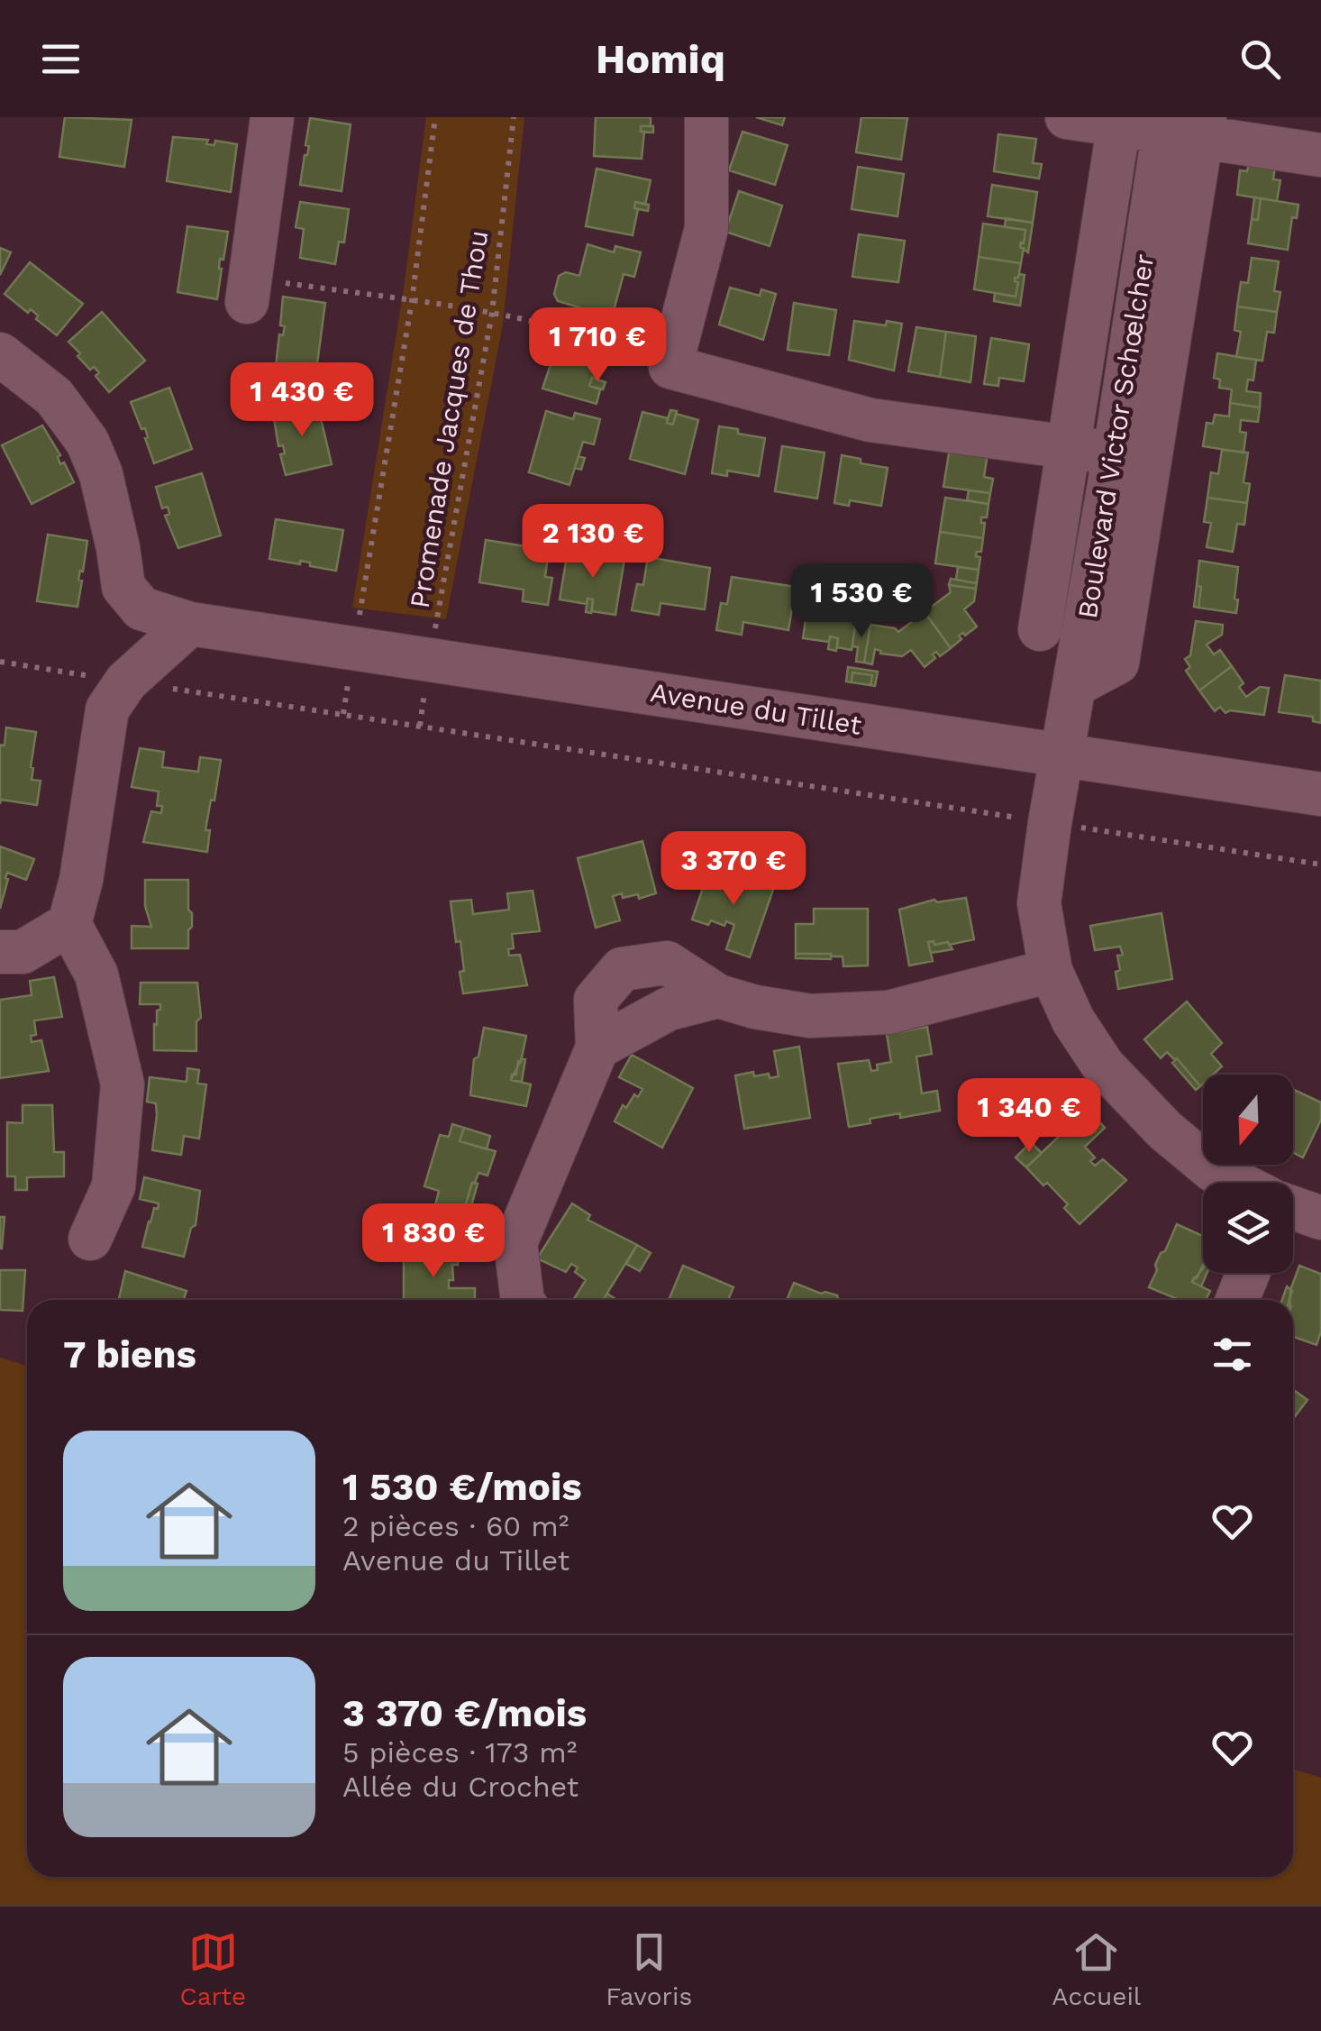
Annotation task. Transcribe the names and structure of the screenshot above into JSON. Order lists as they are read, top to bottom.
{
  "streets": {
    "street": ["Boulevard Victor Schœlcher", "Avenue du Tillet"],
    "path": ["Promenade Jacques de Thou"]
  },
  "crossings": [
    ["Promenade Jacques de Thou", "Avenue du Tillet"],
    ["Boulevard Victor Schœlcher", "Avenue du Tillet"]
  ],
  "north": "bottom",
  "page": {
    "header": "Homiq",
    "price": [
      "1 710 €",
      "1 430 €",
      "2 130 €",
      "1 530 €",
      "3 370 €",
      "1 340 €",
      "1 830 €"
    ],
    "heading": "7 biens",
    "list": [
      {
        "name": "1 530 €/mois",
        "note": "2 pièces · 60 m² · Avenue du Tillet"
      },
      {
        "name": "3 370 €/mois",
        "note": "5 pièces · 173 m² · Allée du Crochet"
      }
    ],
    "tabs": ["Carte", "Favoris", "Accueil"]
  }
}
